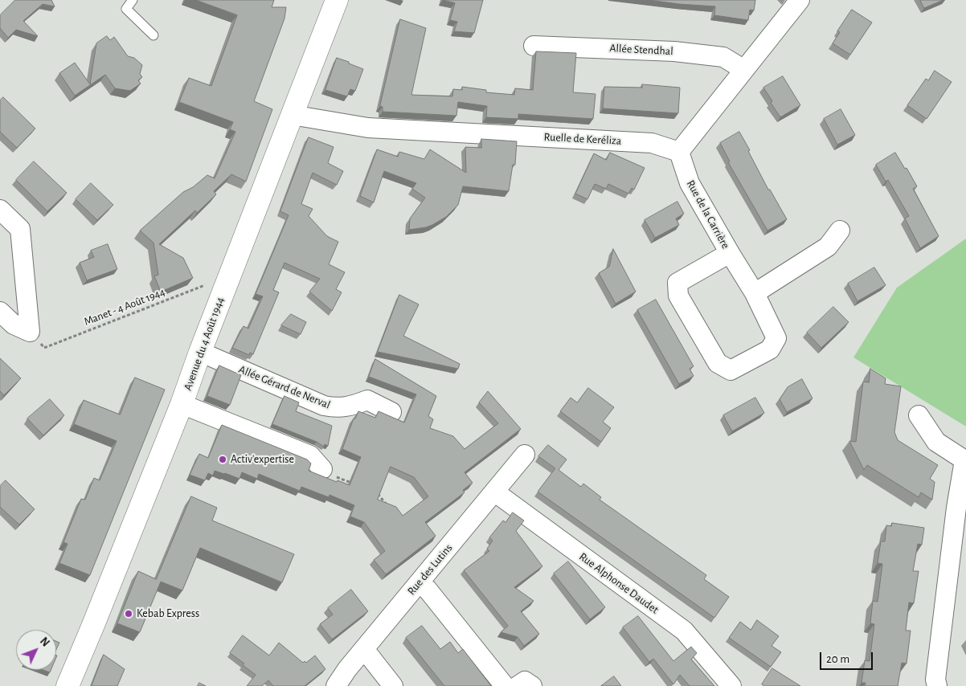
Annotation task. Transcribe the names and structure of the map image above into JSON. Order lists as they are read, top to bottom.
{
  "streets": {
    "street": [
      "Allée Stendhal",
      "Ruelle de Keréliza",
      "Rue de la Carrière",
      "Avenue du 4 Août 1944",
      "Allée Gérard de Nerval",
      "Rue des Lutins",
      "Rue Alphonse Daudet"
    ],
    "path": ["Manet - 4 Août 1944"]
  },
  "crossings": [
    ["Ruelle de Keréliza", "Rue de la Carrière"],
    ["Ruelle de Keréliza", "Avenue du 4 Août 1944"],
    ["Manet - 4 Août 1944", "Avenue du 4 Août 1944"],
    ["Avenue du 4 Août 1944", "Allée Gérard de Nerval"],
    ["Rue des Lutins", "Rue Alphonse Daudet"]
  ],
  "places": ["Activ'expertise", "Kebab Express"],
  "scale_bar": "20 m",
  "north": "top right"
}
